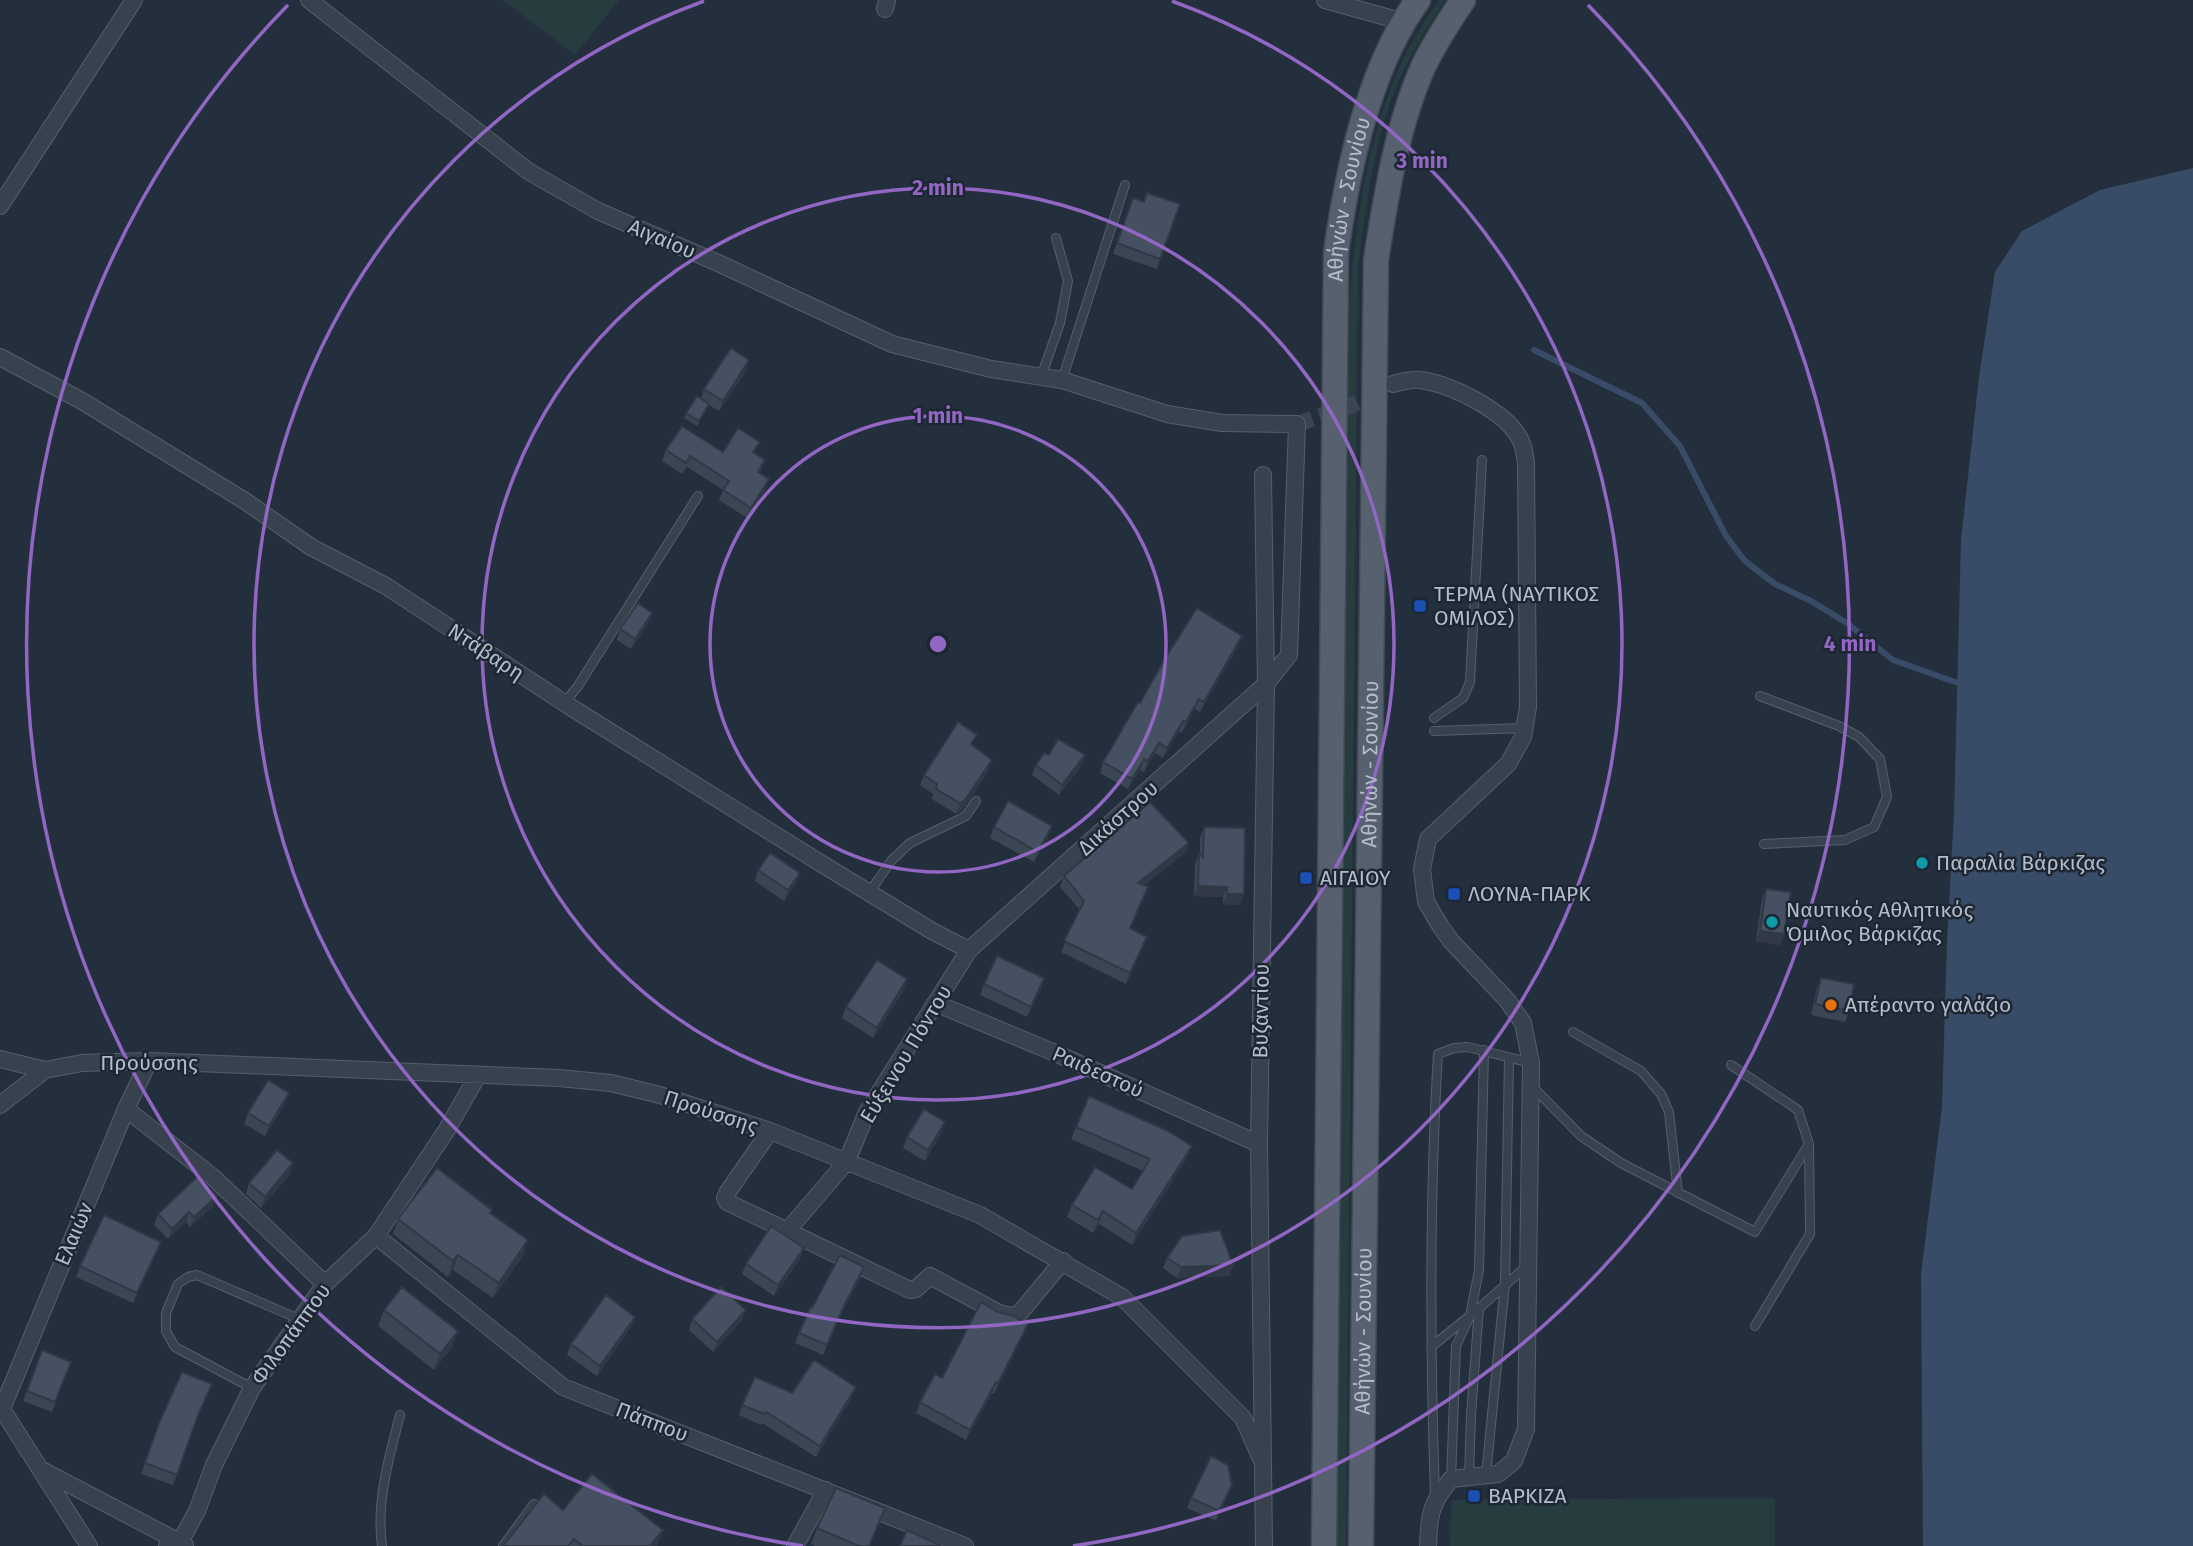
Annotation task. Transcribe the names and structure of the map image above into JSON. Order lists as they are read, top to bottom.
{
  "streets": {
    "main road": ["Αθήνών - Σουνίου"],
    "street": [
      "Αιγαίου",
      "Ντάβαρη",
      "Δικάστρου",
      "Βυζαντίου",
      "Εύξεινου Πόντου",
      "Προύσσης",
      "Ραιδεστού",
      "Ελαιών",
      "Φιλοπάππου",
      "Πάππου"
    ]
  },
  "crossings": [
    ["Αιγαίου", "Δικάστρου"],
    ["Ντάβαρη", "Δικάστρου"],
    ["Ντάβαρη", "Εύξεινου Πόντου"],
    ["Δικάστρου", "Βυζαντίου"],
    ["Δικάστρου", "Εύξεινου Πόντου"],
    ["Βυζαντίου", "Προύσσης"],
    ["Βυζαντίου", "Ραιδεστού"],
    ["Εύξεινου Πόντου", "Προύσσης"],
    ["Εύξεινου Πόντου", "Ραιδεστού"],
    ["Προύσσης", "Ελαιών"],
    ["Προύσσης", "Φιλοπάππου"],
    ["Φιλοπάππου", "Πάππου"]
  ],
  "places": {
    "transit": [
      "ΤΕΡΜΑ (ΝΑΥΤΙΚΟΣ ΟΜΙΛΟΣ)",
      "ΑΙΓΑΙΟΥ",
      "ΛΟΥΝΑ-ΠΑΡΚ",
      "ΒΑΡΚΙΖΑ"
    ],
    "other": ["Παραλία Βάρκιζας", "Ναυτικός Αθλητικός Όμιλος Βάρκιζας", "Απέραντο γαλάζιο"]
  },
  "rings": [
    "3 min",
    "2 min",
    "1 min",
    "4 min"
  ]
}
